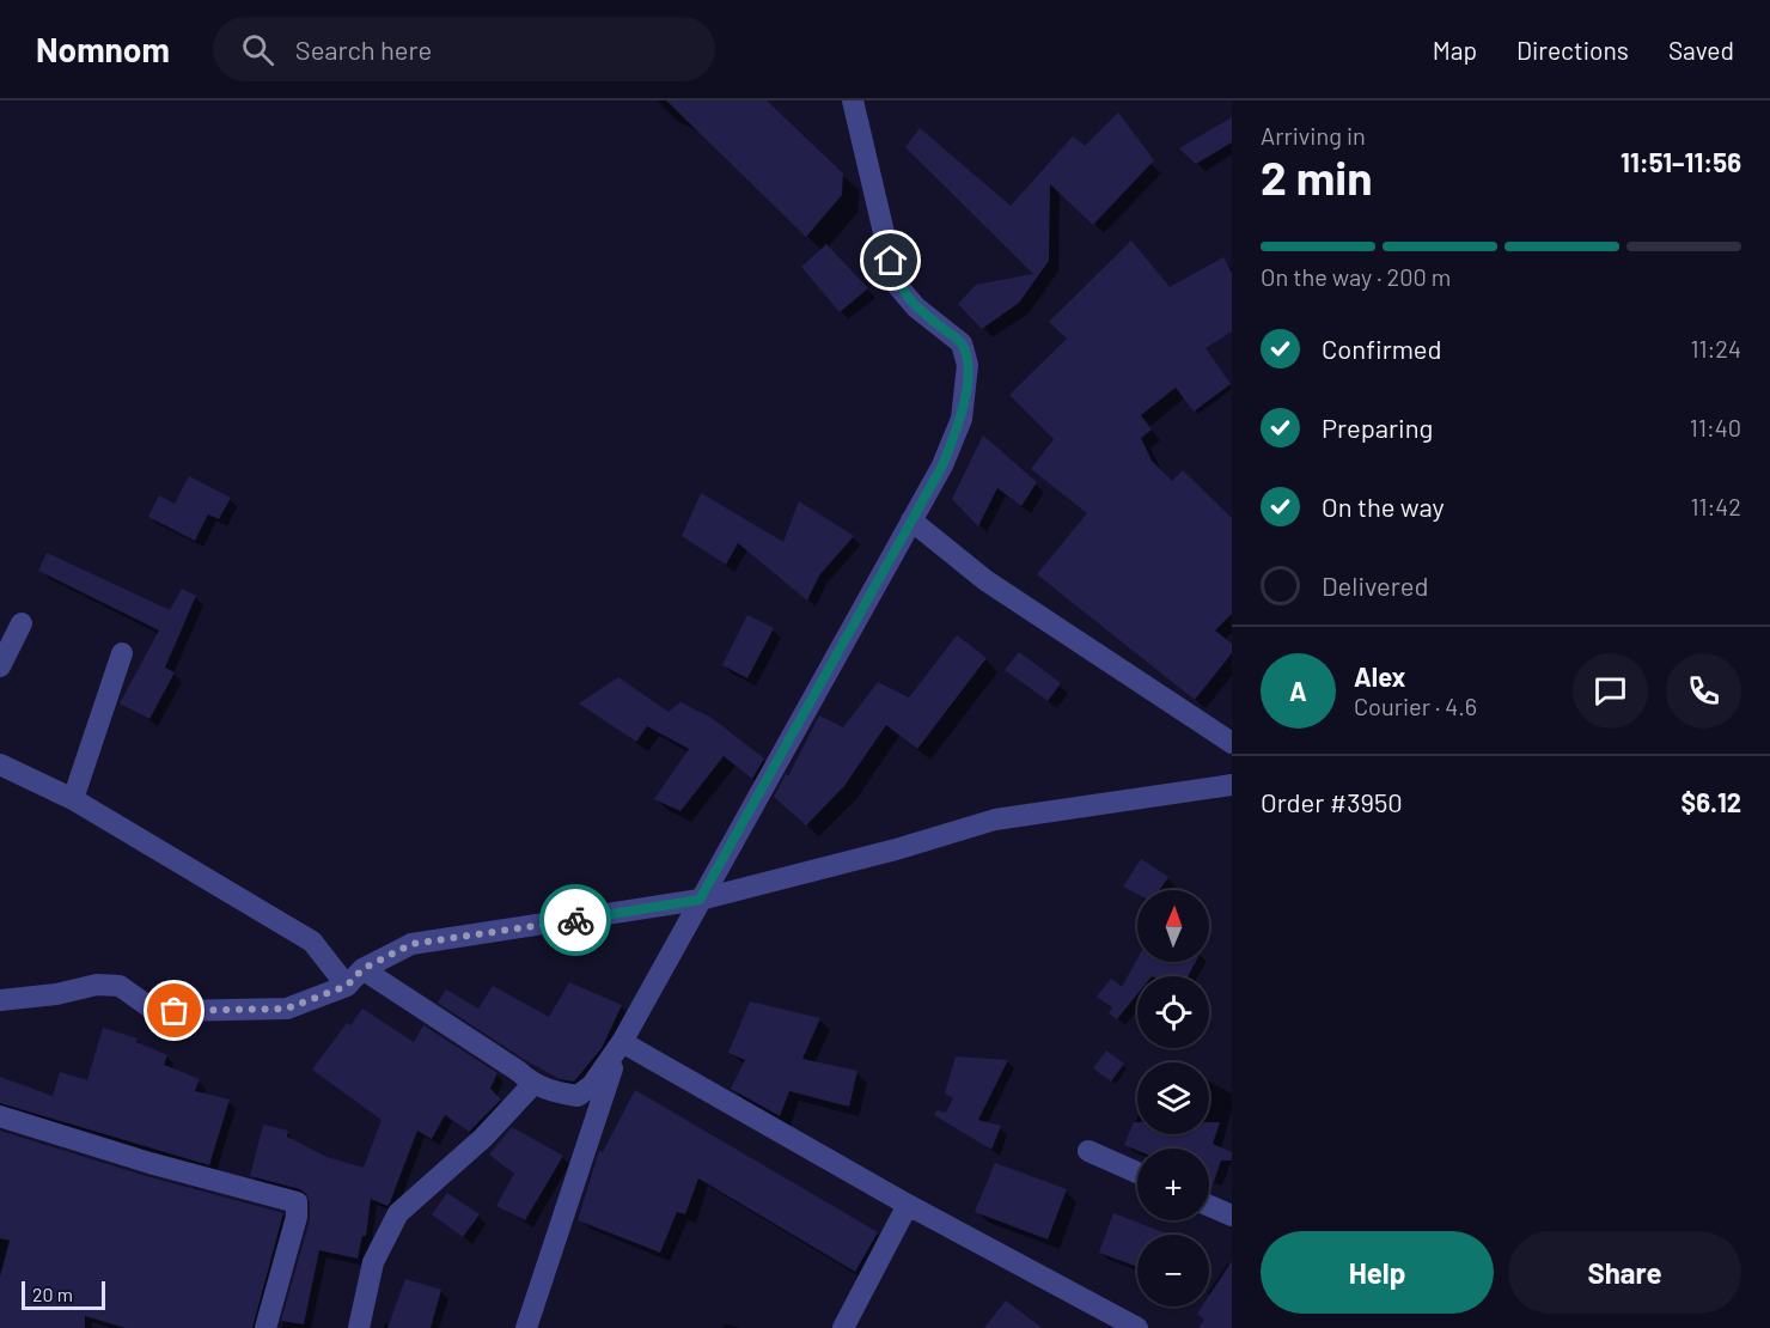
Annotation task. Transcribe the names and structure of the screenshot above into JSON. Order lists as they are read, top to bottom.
{
  "scale_bar": "20 m",
  "north": "top",
  "page": {
    "header": "Nomnom",
    "search": "Search here",
    "nav": ["Map", "Directions", "Saved"],
    "heading": ["2 min", "Arriving in", "11:51–11:56"],
    "panel": [
      "Alex",
      "Courier · 4.6",
      "Order #3950",
      "$6.12"
    ],
    "bar": "On the way · 200 m",
    "list": [
      ["Confirmed", "11:24"],
      ["Preparing", "11:40"],
      ["On the way", "11:42"],
      "Delivered"
    ],
    "round": "A",
    "map_buttons": ["+", "−"],
    "buttons": ["Help", "Share"],
    "scale": "20 m"
  }
}
